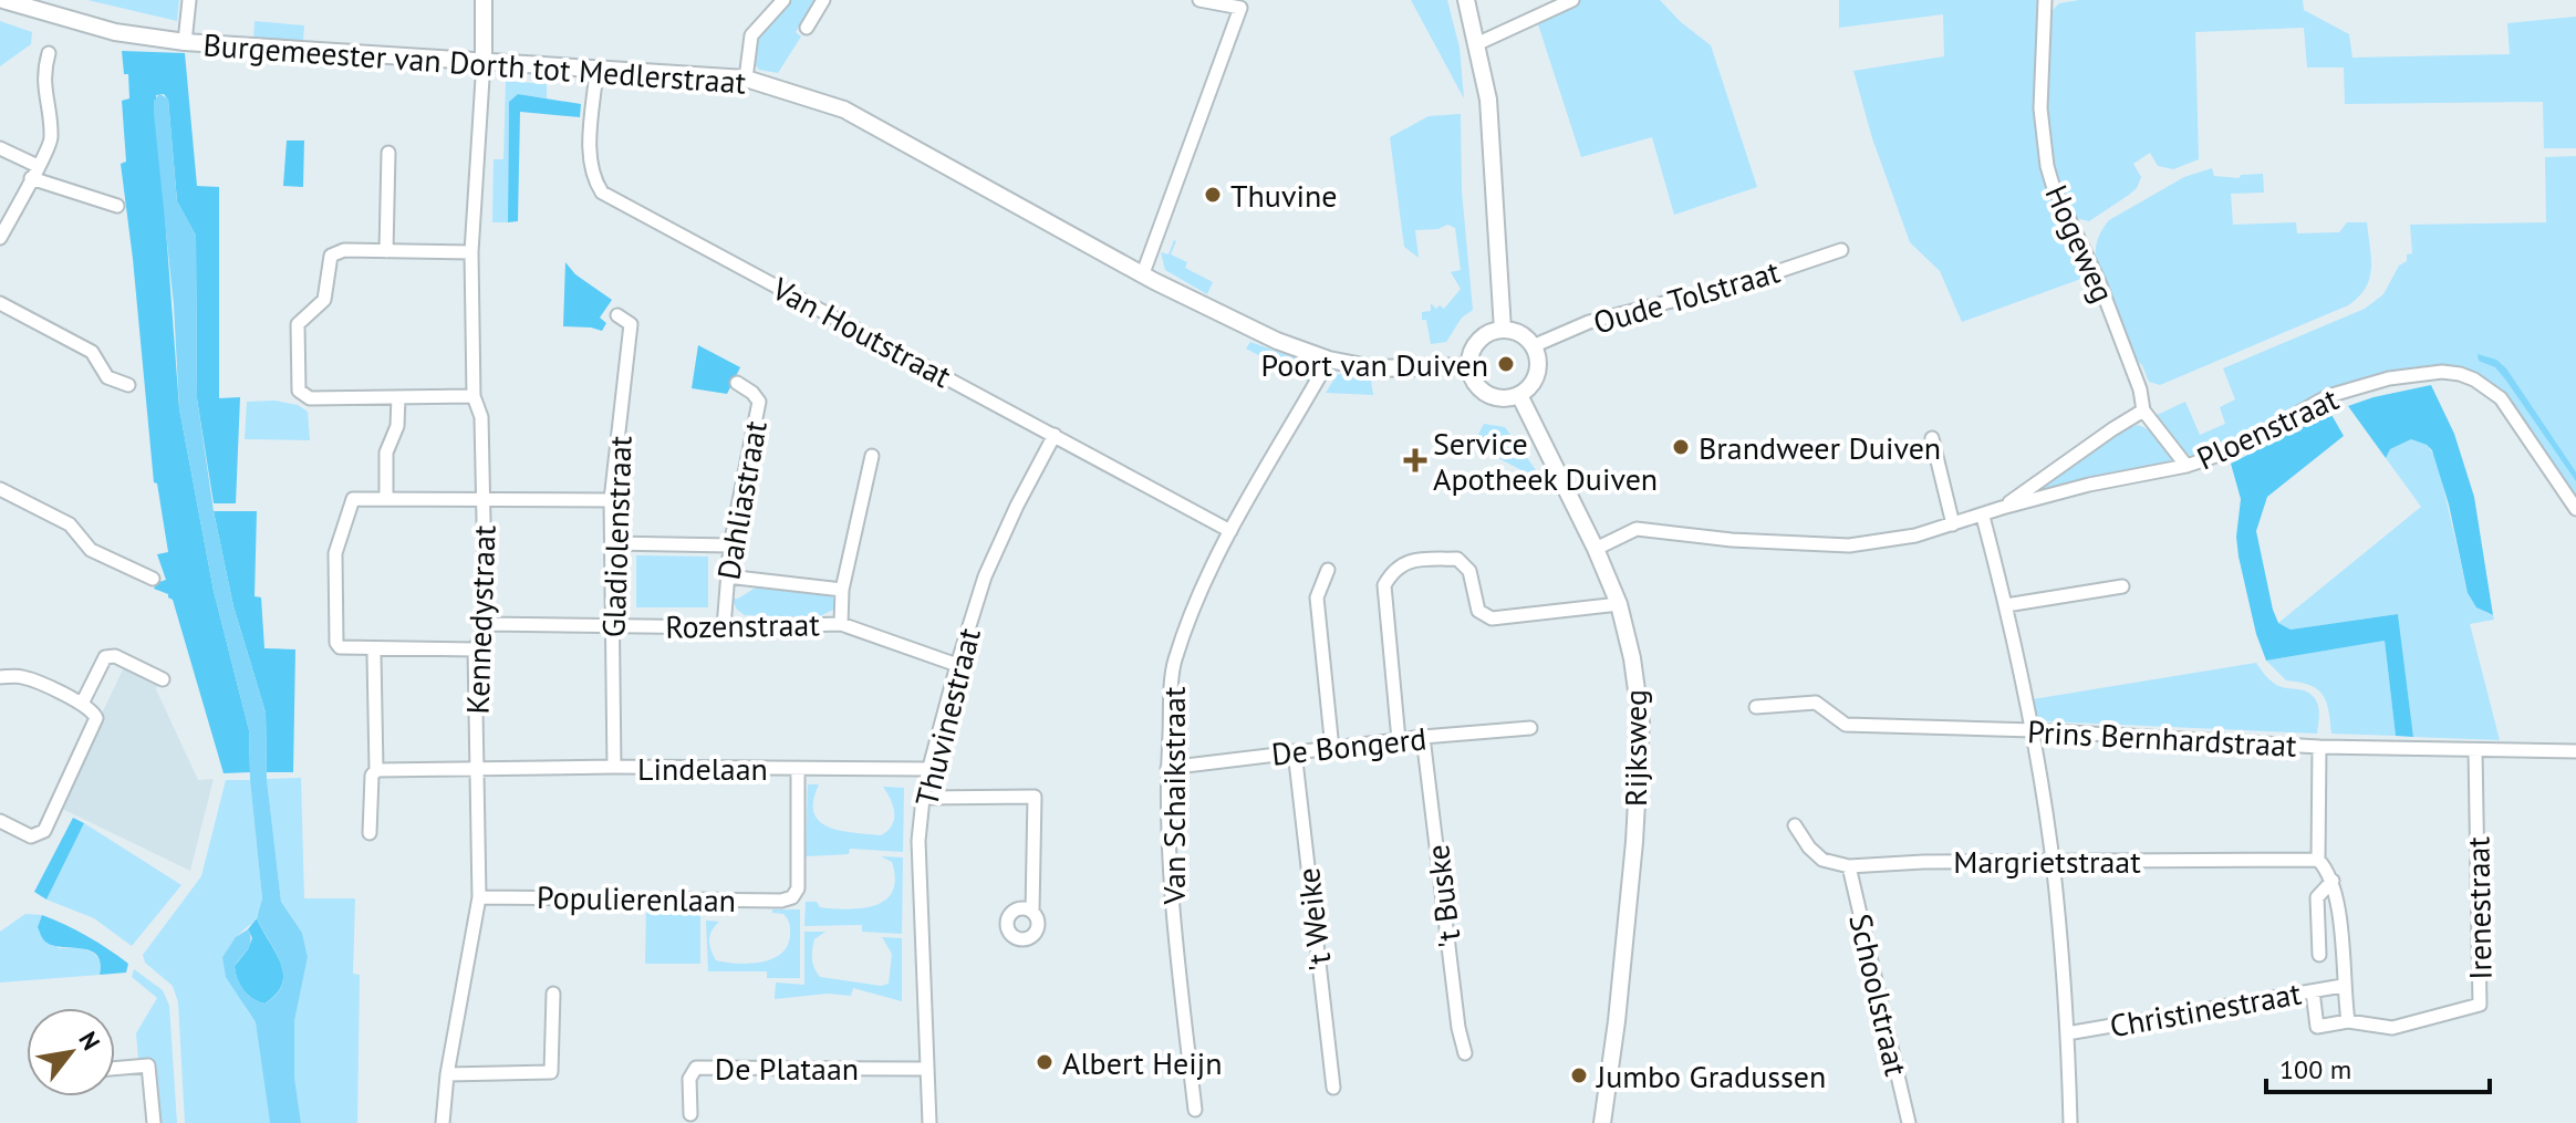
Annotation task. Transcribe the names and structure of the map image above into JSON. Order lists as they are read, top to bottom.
{
  "streets": {
    "street": [
      "Burgemeester van Dorth tot Medlerstraat",
      "Hogeweg",
      "Oude Tolstraat",
      "Van Houtstraat",
      "Ploenstraat",
      "Dahliastraat",
      "Gladiolenstraat",
      "Kennedystraat",
      "Rozenstraat",
      "Thuvinestraat",
      "Prins Bernhardstraat",
      "De Bongerd",
      "Rijksweg",
      "Lindelaan",
      "Van Schaikstraat",
      "Margrietstraat",
      "'t Buske",
      "Populierenlaan",
      "Irenestraat",
      "'t Weike",
      "Schoolstraat",
      "Christinestraat",
      "De Plataan"
    ]
  },
  "crossings": [
    ["Burgemeester van Dorth tot Medlerstraat", "Oude Tolstraat"],
    ["Burgemeester van Dorth tot Medlerstraat", "Van Houtstraat"],
    ["Burgemeester van Dorth tot Medlerstraat", "Kennedystraat"],
    ["Burgemeester van Dorth tot Medlerstraat", "Rijksweg"],
    ["Burgemeester van Dorth tot Medlerstraat", "Van Schaikstraat"],
    ["Hogeweg", "Ploenstraat"],
    ["Oude Tolstraat", "Rijksweg"],
    ["Van Houtstraat", "Thuvinestraat"],
    ["Van Houtstraat", "Van Schaikstraat"],
    ["Ploenstraat", "Rijksweg"],
    ["Dahliastraat", "Rozenstraat"],
    ["Gladiolenstraat", "Rozenstraat"],
    ["Gladiolenstraat", "Lindelaan"],
    ["Kennedystraat", "Rozenstraat"],
    ["Kennedystraat", "Lindelaan"],
    ["Kennedystraat", "Populierenlaan"],
    ["Rozenstraat", "Thuvinestraat"],
    ["Thuvinestraat", "Lindelaan"],
    ["Thuvinestraat", "De Plataan"],
    ["Prins Bernhardstraat", "Irenestraat"],
    ["De Bongerd", "Van Schaikstraat"],
    ["De Bongerd", "'t Buske"],
    ["De Bongerd", "'t Weike"],
    ["Lindelaan", "Populierenlaan"],
    ["Margrietstraat", "Schoolstraat"],
    ["Irenestraat", "Christinestraat"]
  ],
  "places": {
    "other": [
      "Thuvine",
      "Poort van Duiven",
      "Brandweer Duiven",
      "Albert Heijn",
      "Jumbo Gradussen"
    ],
    "health": ["Service Apotheek Duiven"]
  },
  "scale_bar": "100 m",
  "north": "top right"
}
